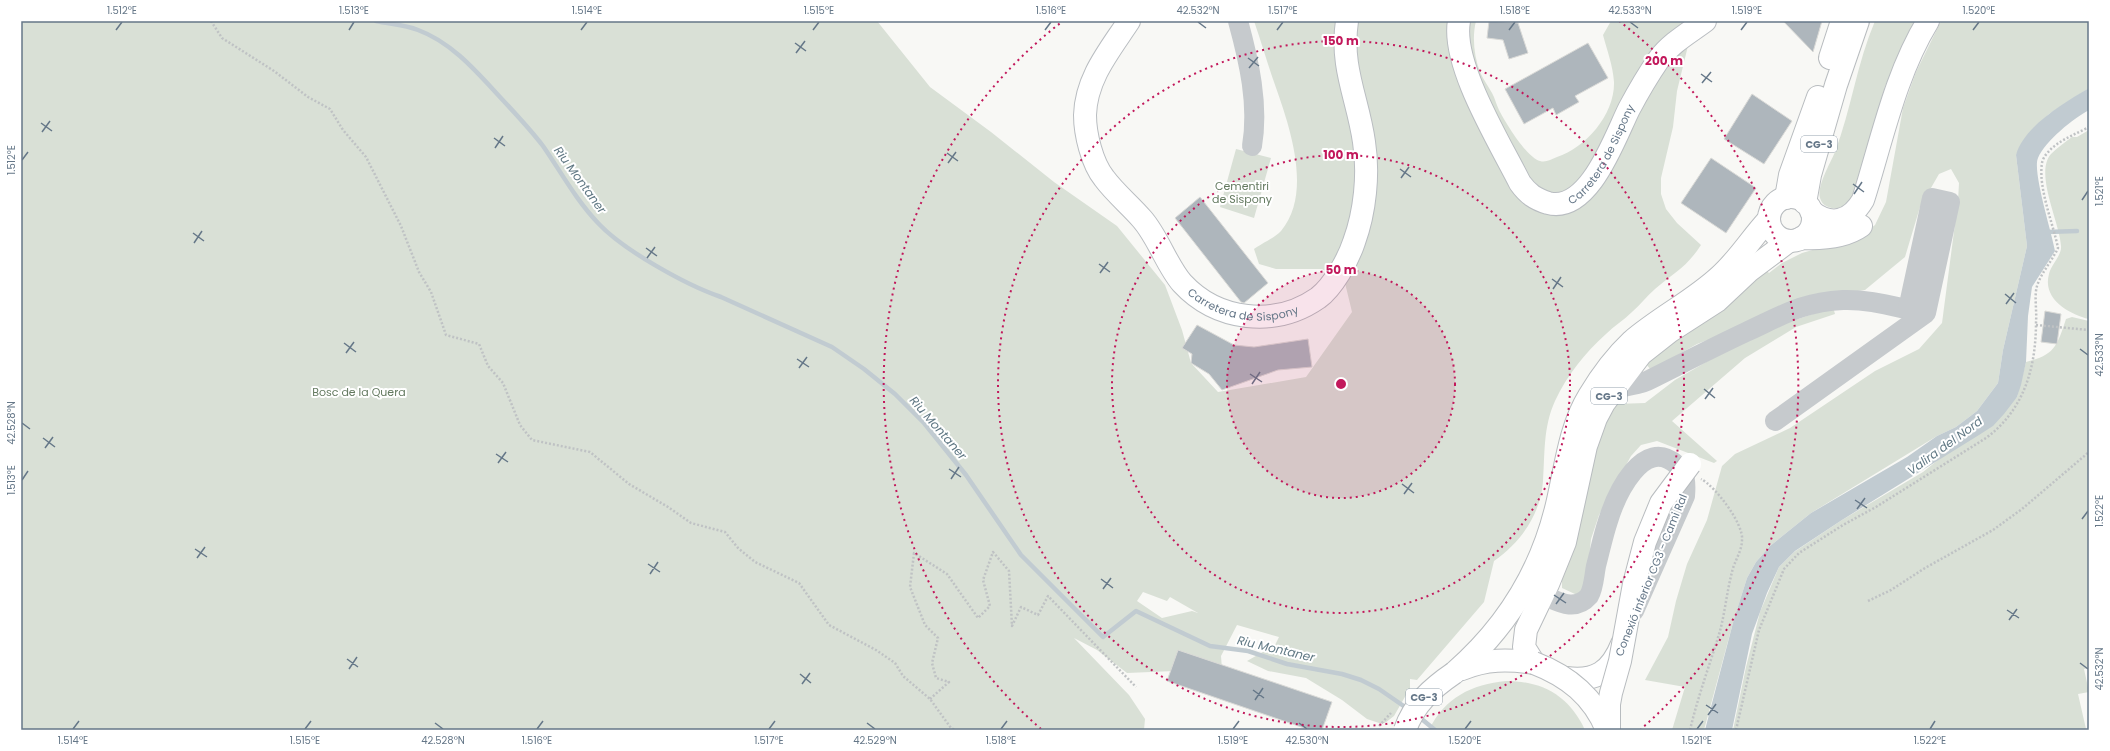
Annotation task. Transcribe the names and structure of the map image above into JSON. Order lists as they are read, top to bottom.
{
  "streets": {
    "main road": ["CG-3", "Carretera de Sispony"],
    "street": ["Conexió inferior CG3 - Cami Ral"]
  },
  "crossings": [
    ["CG-3", "Conexió inferior CG3 - Cami Ral"]
  ],
  "water": ["Riu Montaner", "Valira del Nord"],
  "parks": ["Cementiri de Sispony", "Bosc de la Quera"],
  "coordinates": [
    "1.512°E",
    "1.513°E",
    "1.514°E",
    "1.515°E",
    "1.516°E",
    "42.532°N",
    "1.517°E",
    "1.518°E",
    "42.533°N",
    "1.519°E",
    "1.520°E",
    "1.521°E",
    "42.528°N",
    "1.522°E",
    "42.529°N",
    "42.530°N"
  ],
  "rings": [
    "150 m",
    "200 m",
    "100 m",
    "50 m"
  ]
}
